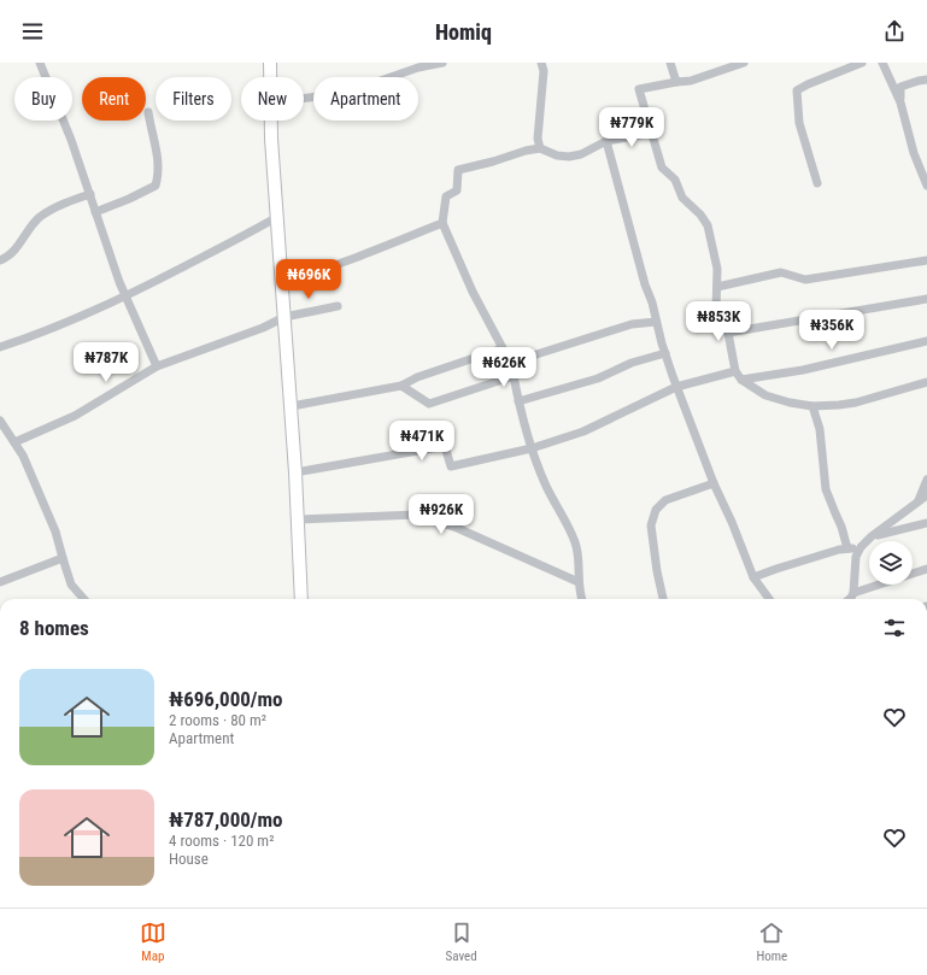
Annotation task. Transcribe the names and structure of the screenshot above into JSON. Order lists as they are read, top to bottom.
{
  "page": {
    "header": "Homiq",
    "chip": [
      "Buy",
      "Rent",
      "Filters",
      "New",
      "Apartment"
    ],
    "price": [
      "₦779K",
      "₦696K",
      "₦853K",
      "₦356K",
      "₦787K",
      "₦626K",
      "₦471K",
      "₦926K"
    ],
    "heading": "8 homes",
    "list": [
      {
        "name": "₦696,000/mo",
        "note": "2 rooms · 80 m² · Apartment"
      },
      {
        "name": "₦787,000/mo",
        "note": "4 rooms · 120 m² · House"
      }
    ],
    "tabs": ["Map", "Saved", "Home"]
  }
}
